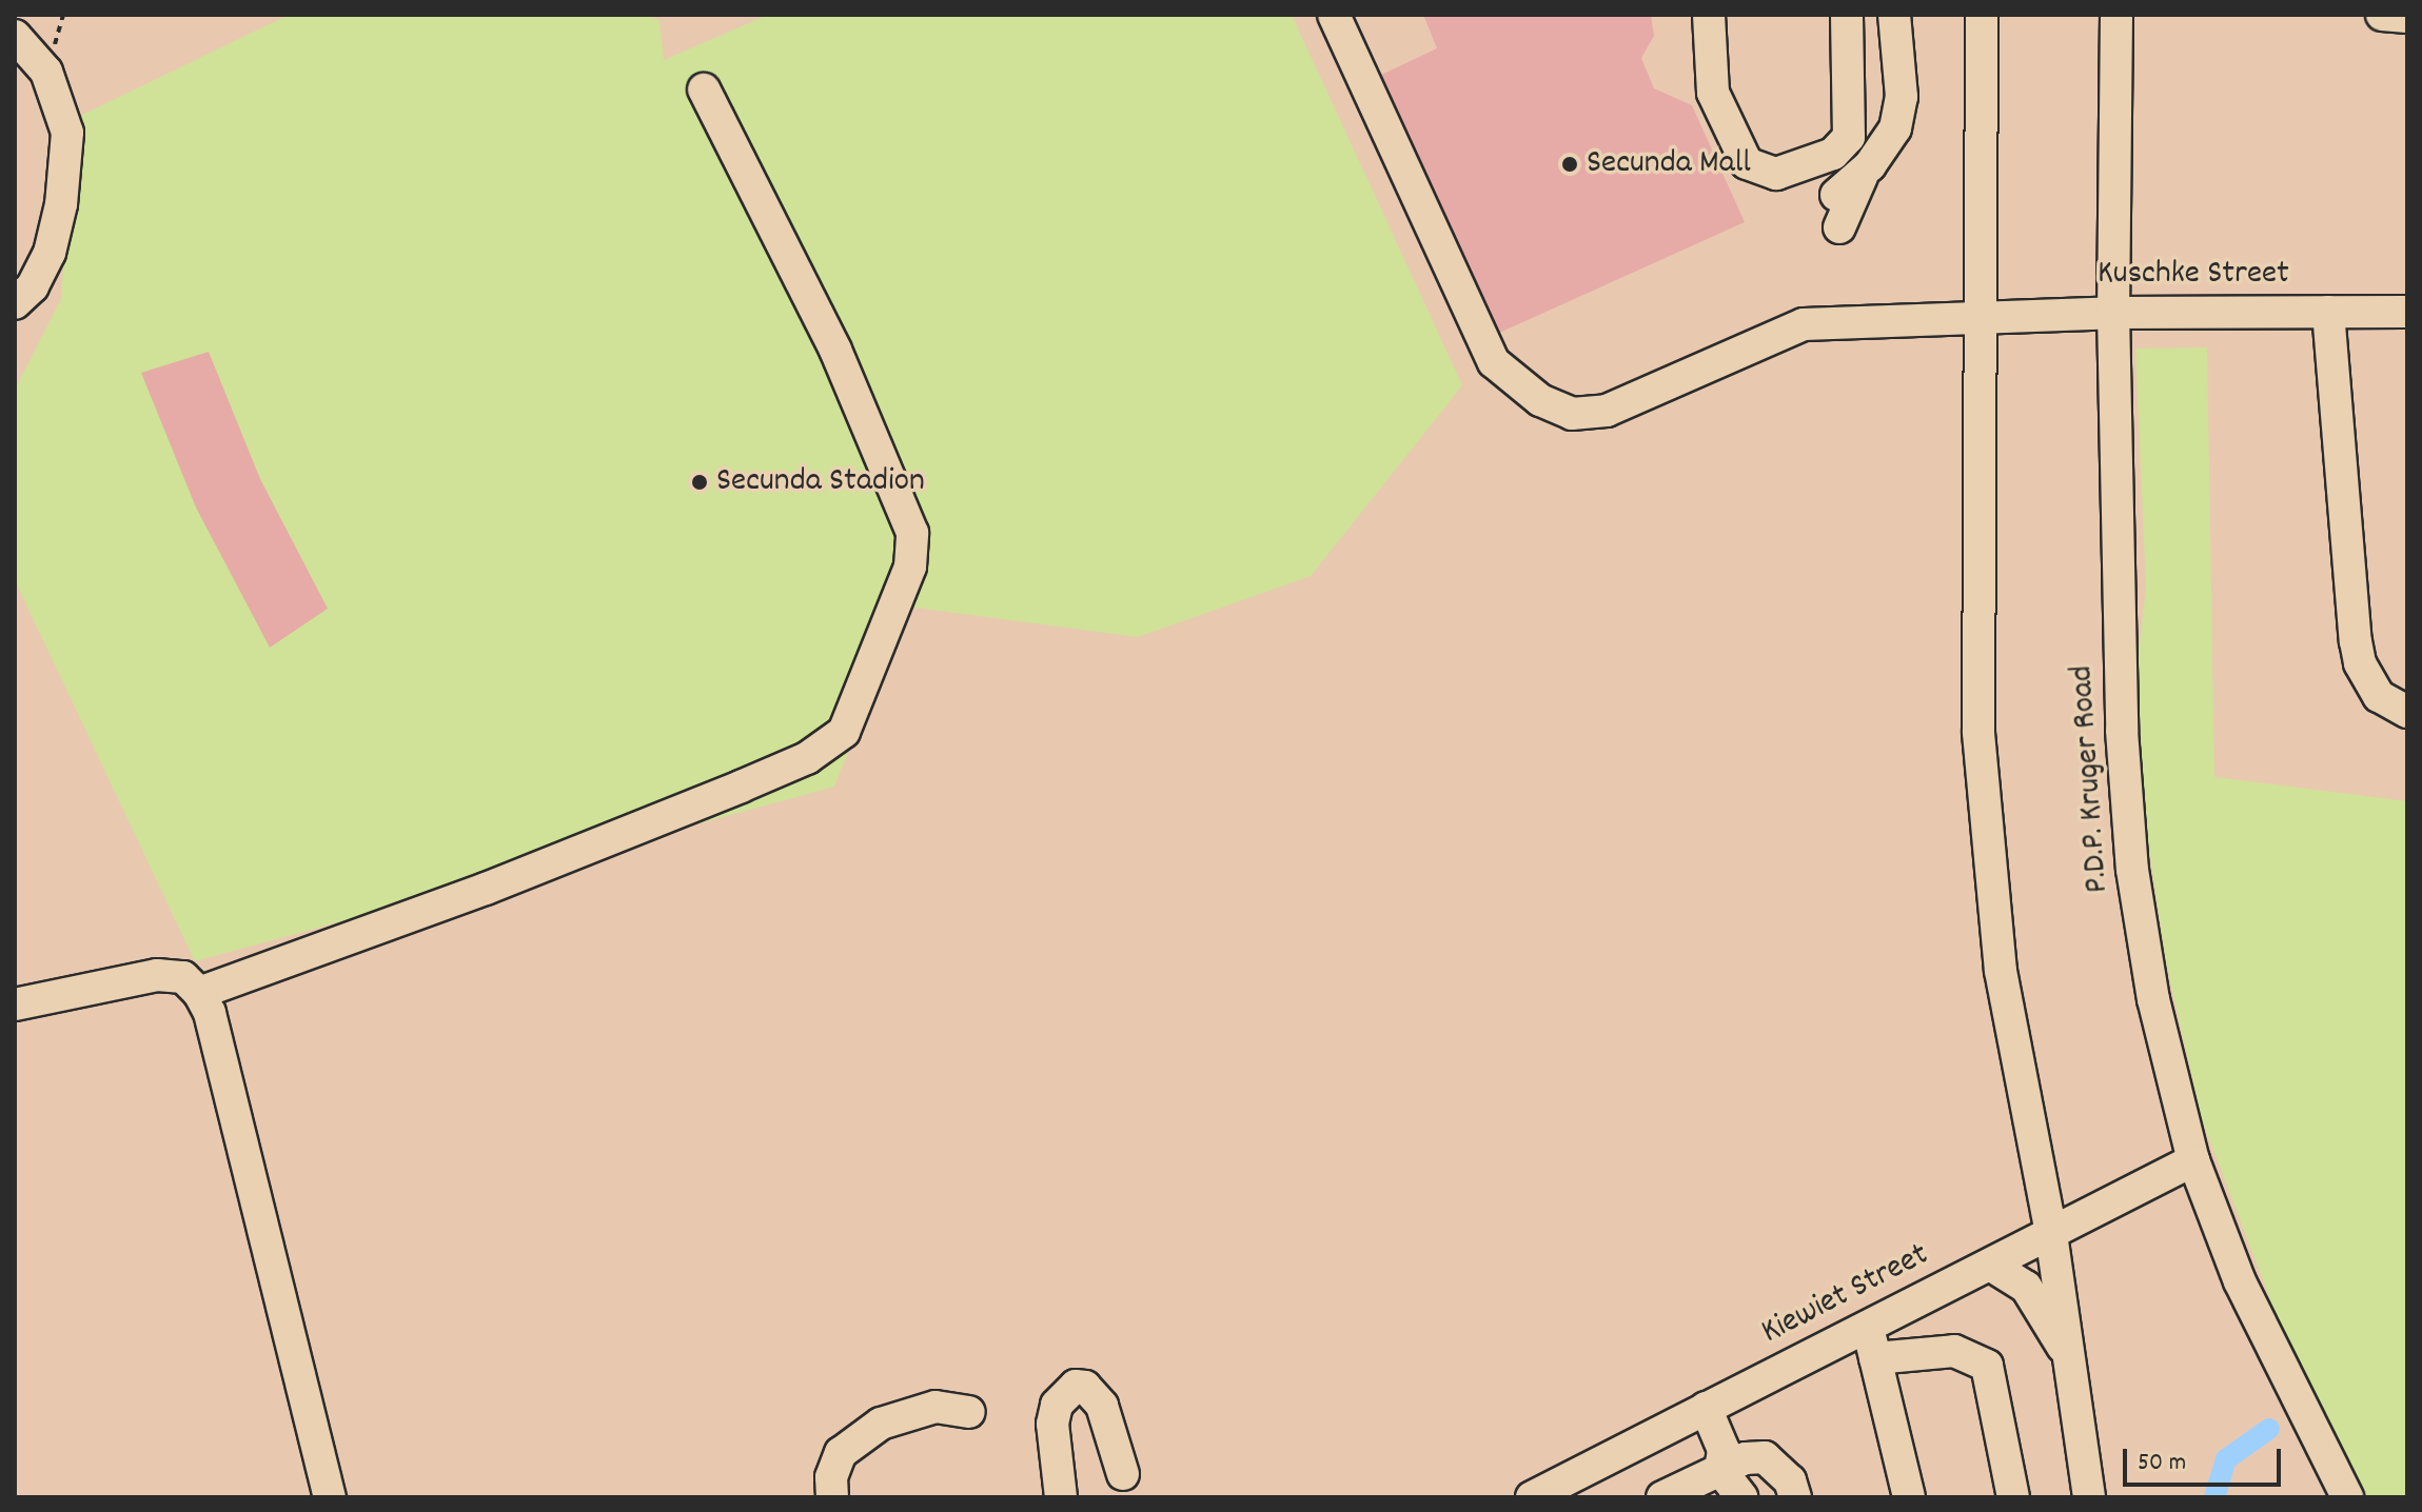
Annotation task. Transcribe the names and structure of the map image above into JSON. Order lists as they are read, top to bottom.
{
  "streets": {
    "street": ["Kuschke Street", "P.D.P. Kruger Road", "Kiewiet Street"]
  },
  "crossings": [
    ["Kuschke Street", "P.D.P. Kruger Road"],
    ["P.D.P. Kruger Road", "Kiewiet Street"]
  ],
  "places": ["Secunda Mall", "Secunda Stadion"],
  "scale_bar": "50 m"
}
